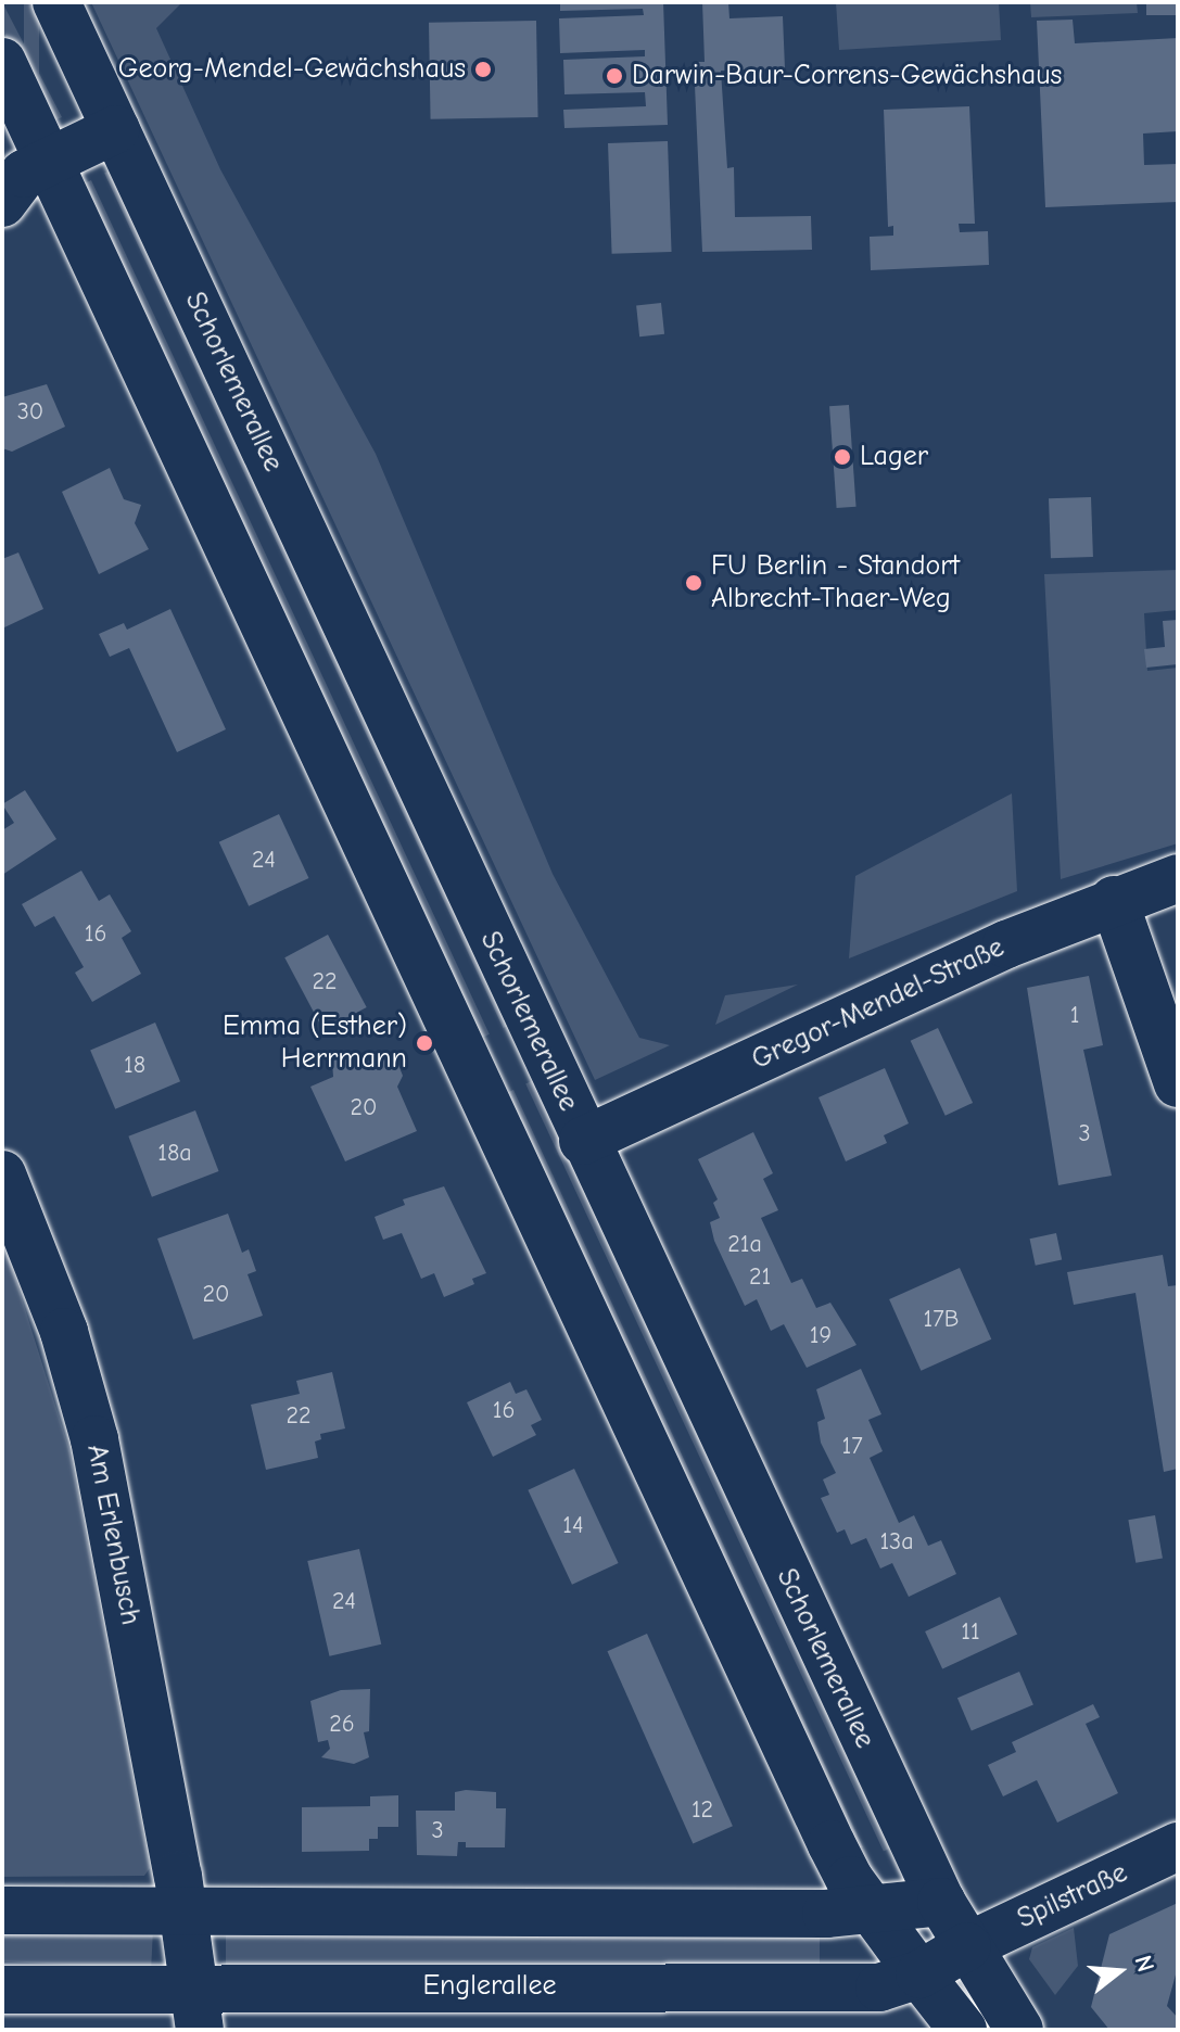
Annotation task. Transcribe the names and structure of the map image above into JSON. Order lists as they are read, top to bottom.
{
  "streets": {
    "street": [
      "Schorlemerallee",
      "Gregor-Mendel-Straße",
      "Am Erlenbusch",
      "Spilstraße",
      "Englerallee"
    ]
  },
  "crossings": [
    ["Schorlemerallee", "Gregor-Mendel-Straße"],
    ["Schorlemerallee", "Spilstraße"],
    ["Schorlemerallee", "Englerallee"],
    ["Am Erlenbusch", "Englerallee"],
    ["Spilstraße", "Englerallee"]
  ],
  "places": [
    "Georg-Mendel-Gewächshaus",
    "Darwin-Baur-Correns-Gewächshaus",
    "Lager",
    "FU Berlin - Standort Albrecht-Thaer-Weg",
    "Emma (Esther) Herrmann"
  ],
  "house_numbers": [
    "30",
    "24",
    "16",
    "22",
    "1",
    "18",
    "20",
    "3",
    "18a",
    "21a",
    "21",
    "20",
    "17B",
    "19",
    "16",
    "22",
    "17",
    "14",
    "13a",
    "24",
    "11",
    "26",
    "12",
    "3"
  ],
  "north": "right"
}
